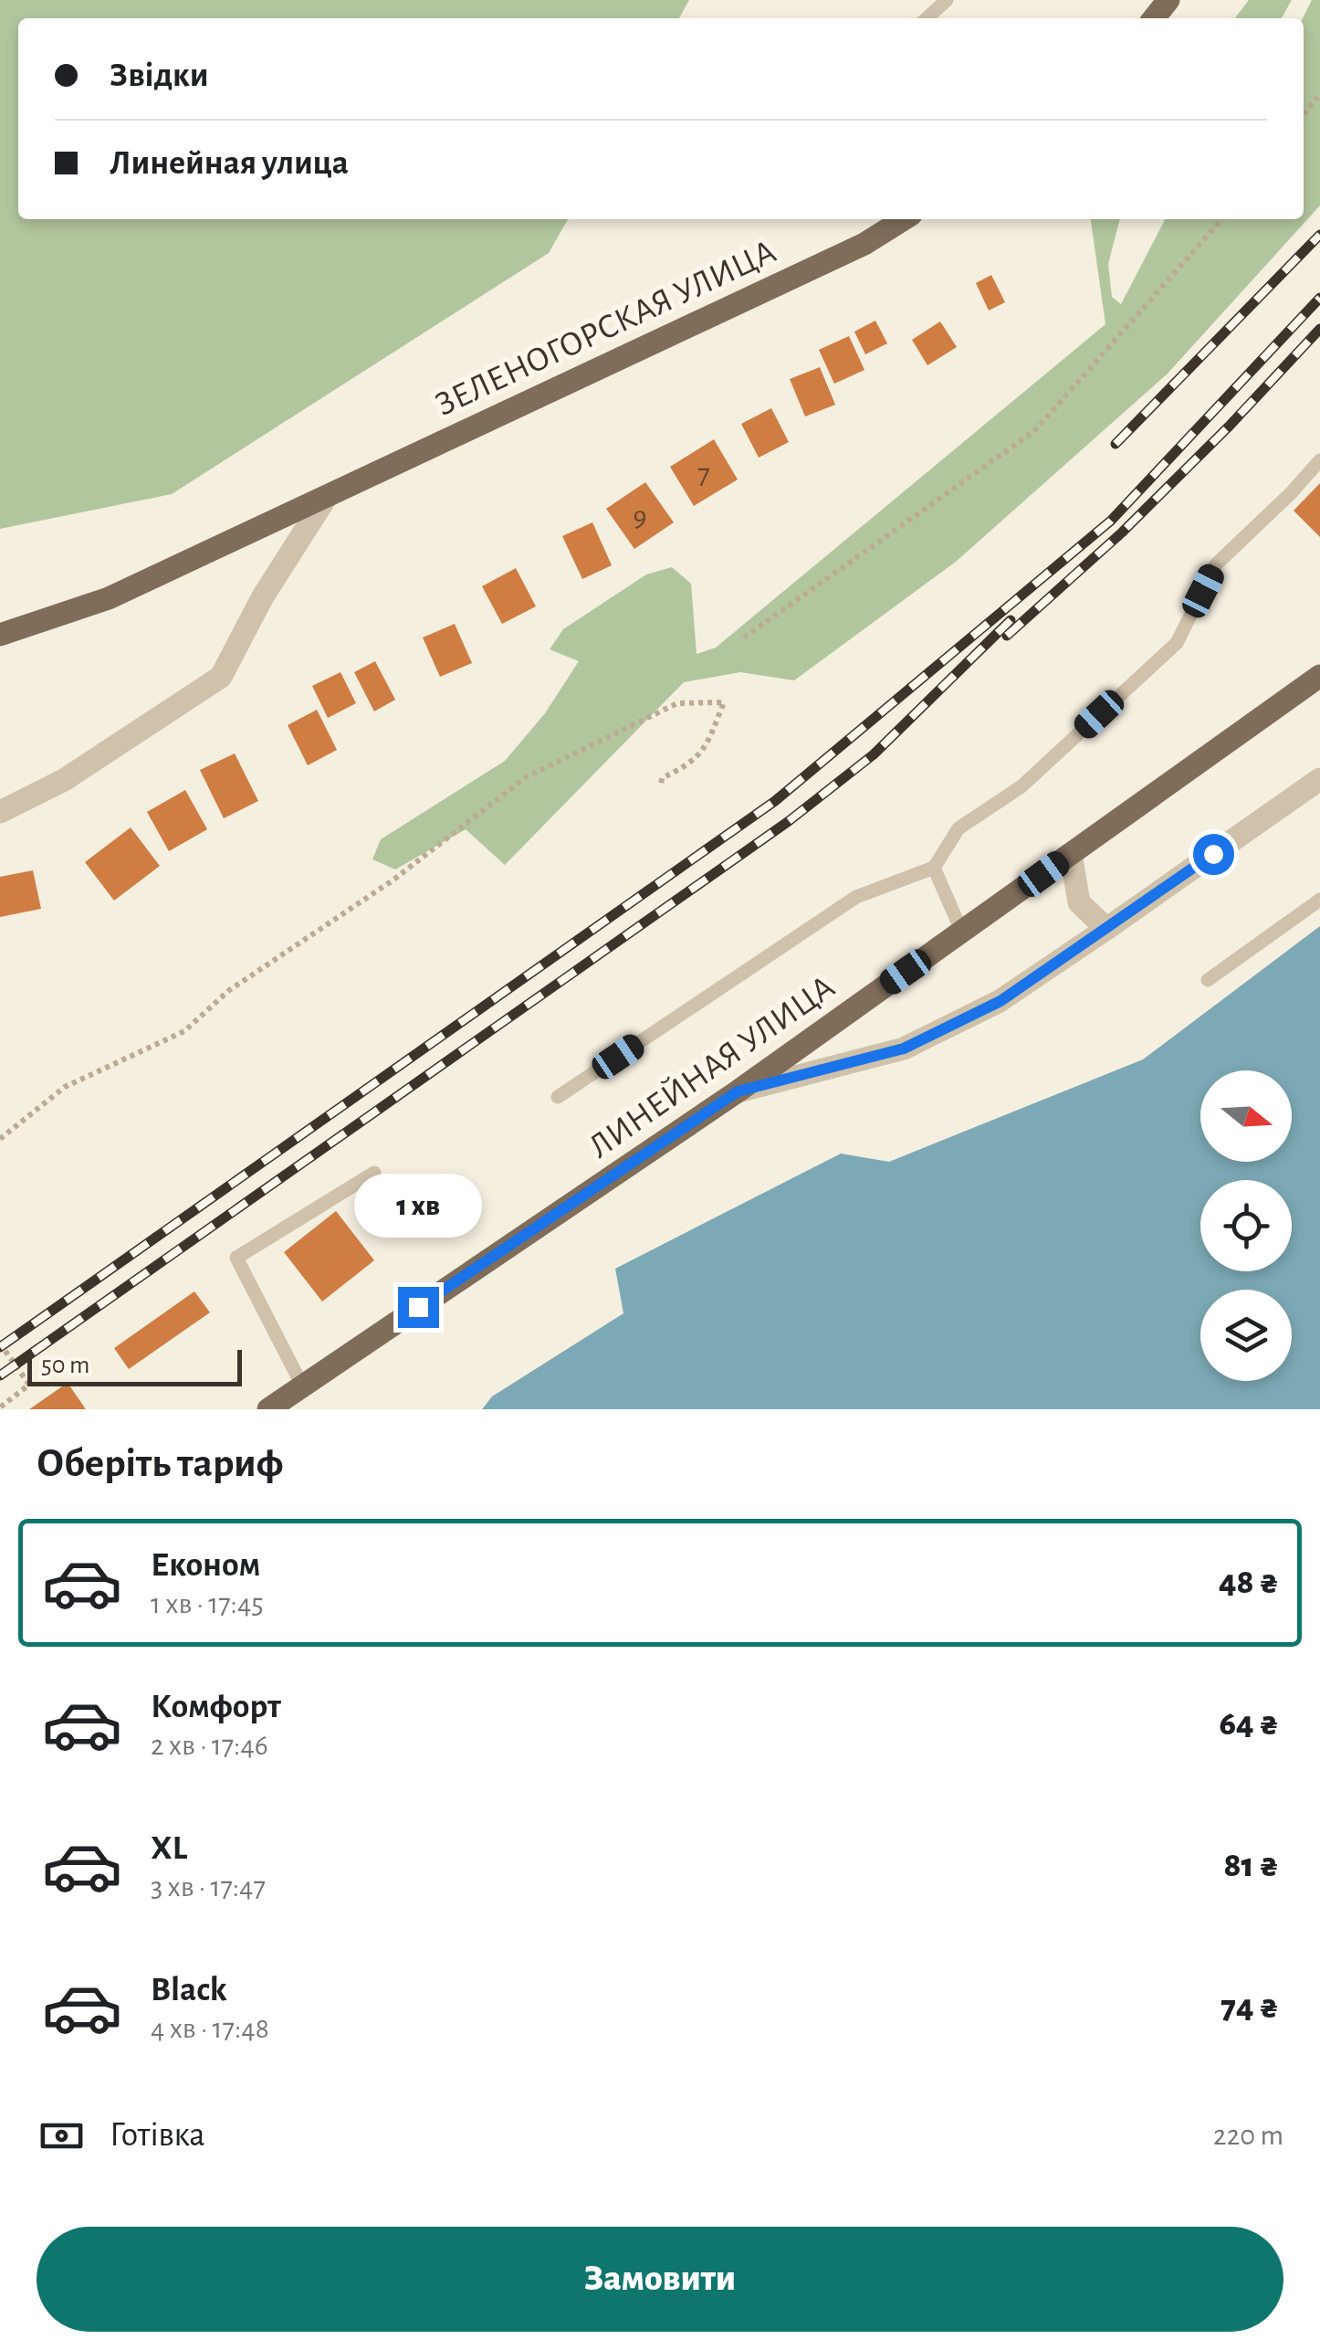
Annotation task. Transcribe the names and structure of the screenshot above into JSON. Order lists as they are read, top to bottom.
{
  "streets": {
    "main road": ["ЗЕЛЕНОГОРСКАЯ УЛИЦА", "ЛИНЕЙНАЯ УЛИЦА"]
  },
  "house_numbers": ["7", "9"],
  "scale_bar": "50 m",
  "north": "right",
  "page": {
    "banner": ["Звідки", "Линейная улица"],
    "bubble": "1 хв",
    "scale": "50 m",
    "heading": "Оберіть тариф",
    "list": [
      {
        "name": "Економ",
        "note": "1 хв · 17:45",
        "value": "48 ₴"
      },
      {
        "name": "Комфорт",
        "note": "2 хв · 17:46",
        "value": "64 ₴"
      },
      {
        "name": "XL",
        "note": "3 хв · 17:47",
        "value": "81 ₴"
      },
      {
        "name": "Black",
        "note": "4 хв · 17:48",
        "value": "74 ₴"
      }
    ],
    "pay": ["Готівка", "220 m"],
    "buttons": "Замовити"
  }
}
